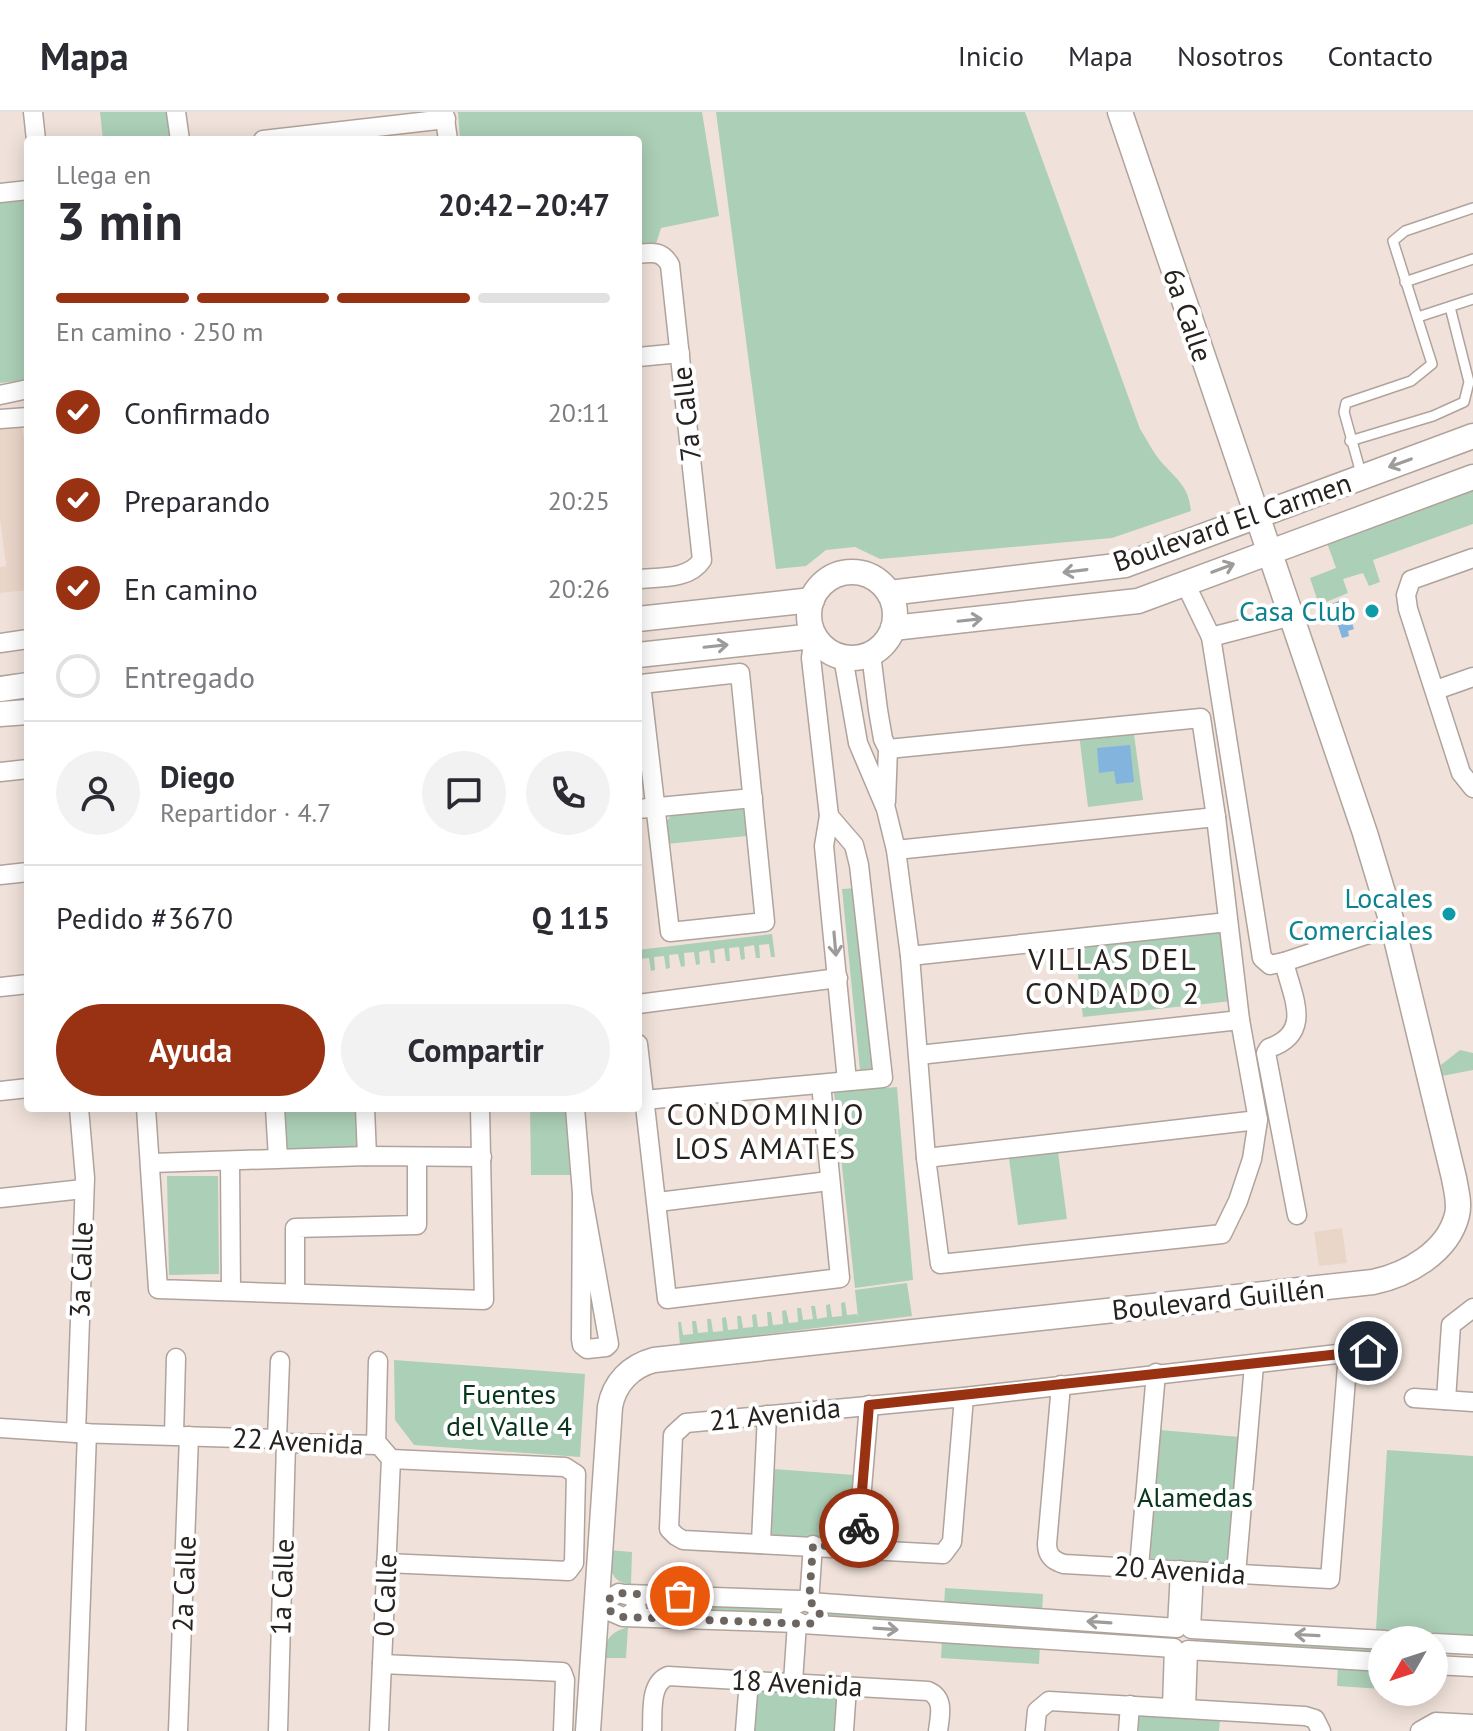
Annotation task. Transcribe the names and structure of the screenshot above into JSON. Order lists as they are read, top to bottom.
{
  "streets": {
    "main road": ["6a Calle", "Boulevard El Carmen", "Boulevard Guillén"],
    "street": [
      "7a Calle",
      "3a Calle",
      "21 Avenida",
      "22 Avenida",
      "20 Avenida",
      "2a Calle",
      "1a Calle",
      "0 Calle",
      "18 Avenida"
    ]
  },
  "crossings": [
    ["6a Calle", "Boulevard El Carmen"],
    ["6a Calle", "Boulevard Guillén"],
    ["Boulevard El Carmen", "Boulevard Guillén"],
    ["3a Calle", "22 Avenida"],
    ["21 Avenida", "20 Avenida"],
    ["22 Avenida", "2a Calle"],
    ["22 Avenida", "1a Calle"],
    ["22 Avenida", "0 Calle"]
  ],
  "districts": ["VILLAS DEL CONDADO 2", "CONDOMINIO LOS AMATES"],
  "parks": ["Fuentes del Valle 4", "Alamedas"],
  "places": ["Casa Club", "Locales Comerciales"],
  "north": "bottom left",
  "page": {
    "header": "Mapa",
    "nav": [
      "Inicio",
      "Mapa",
      "Nosotros",
      "Contacto"
    ],
    "heading": ["3 min", "Llega en", "20:42–20:47"],
    "panel": [
      "Diego",
      "Repartidor · 4.7",
      "Pedido #3670",
      "Q 115"
    ],
    "bar": "En camino · 250 m",
    "list": [
      ["Confirmado", "20:11"],
      ["Preparando", "20:25"],
      ["En camino", "20:26"],
      "Entregado"
    ],
    "buttons": ["Ayuda", "Compartir"]
  }
}
